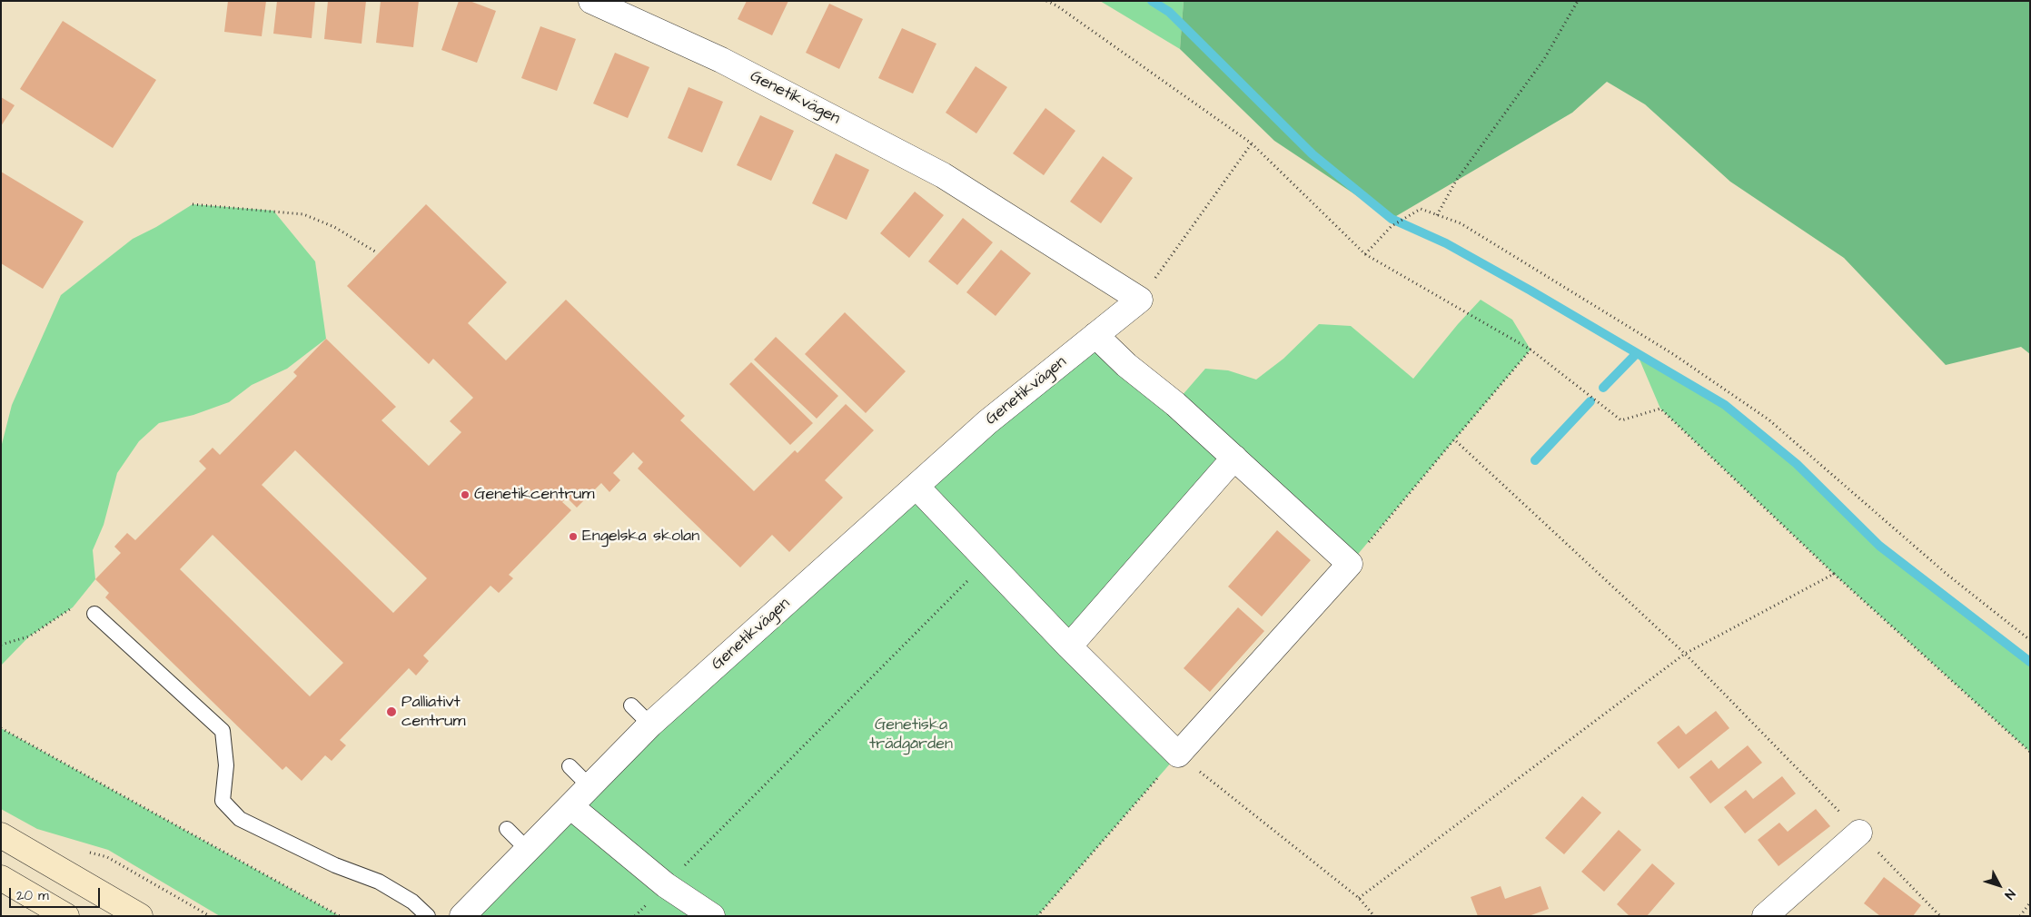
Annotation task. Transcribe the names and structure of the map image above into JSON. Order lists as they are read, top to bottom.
{
  "streets": {
    "street": ["Genetikvägen"]
  },
  "parks": ["Genetiska trädgården"],
  "places": ["Genetikcentrum", "Engelska skolan", "Palliativt centrum"],
  "scale_bar": "20 m",
  "north": "bottom right"
}
